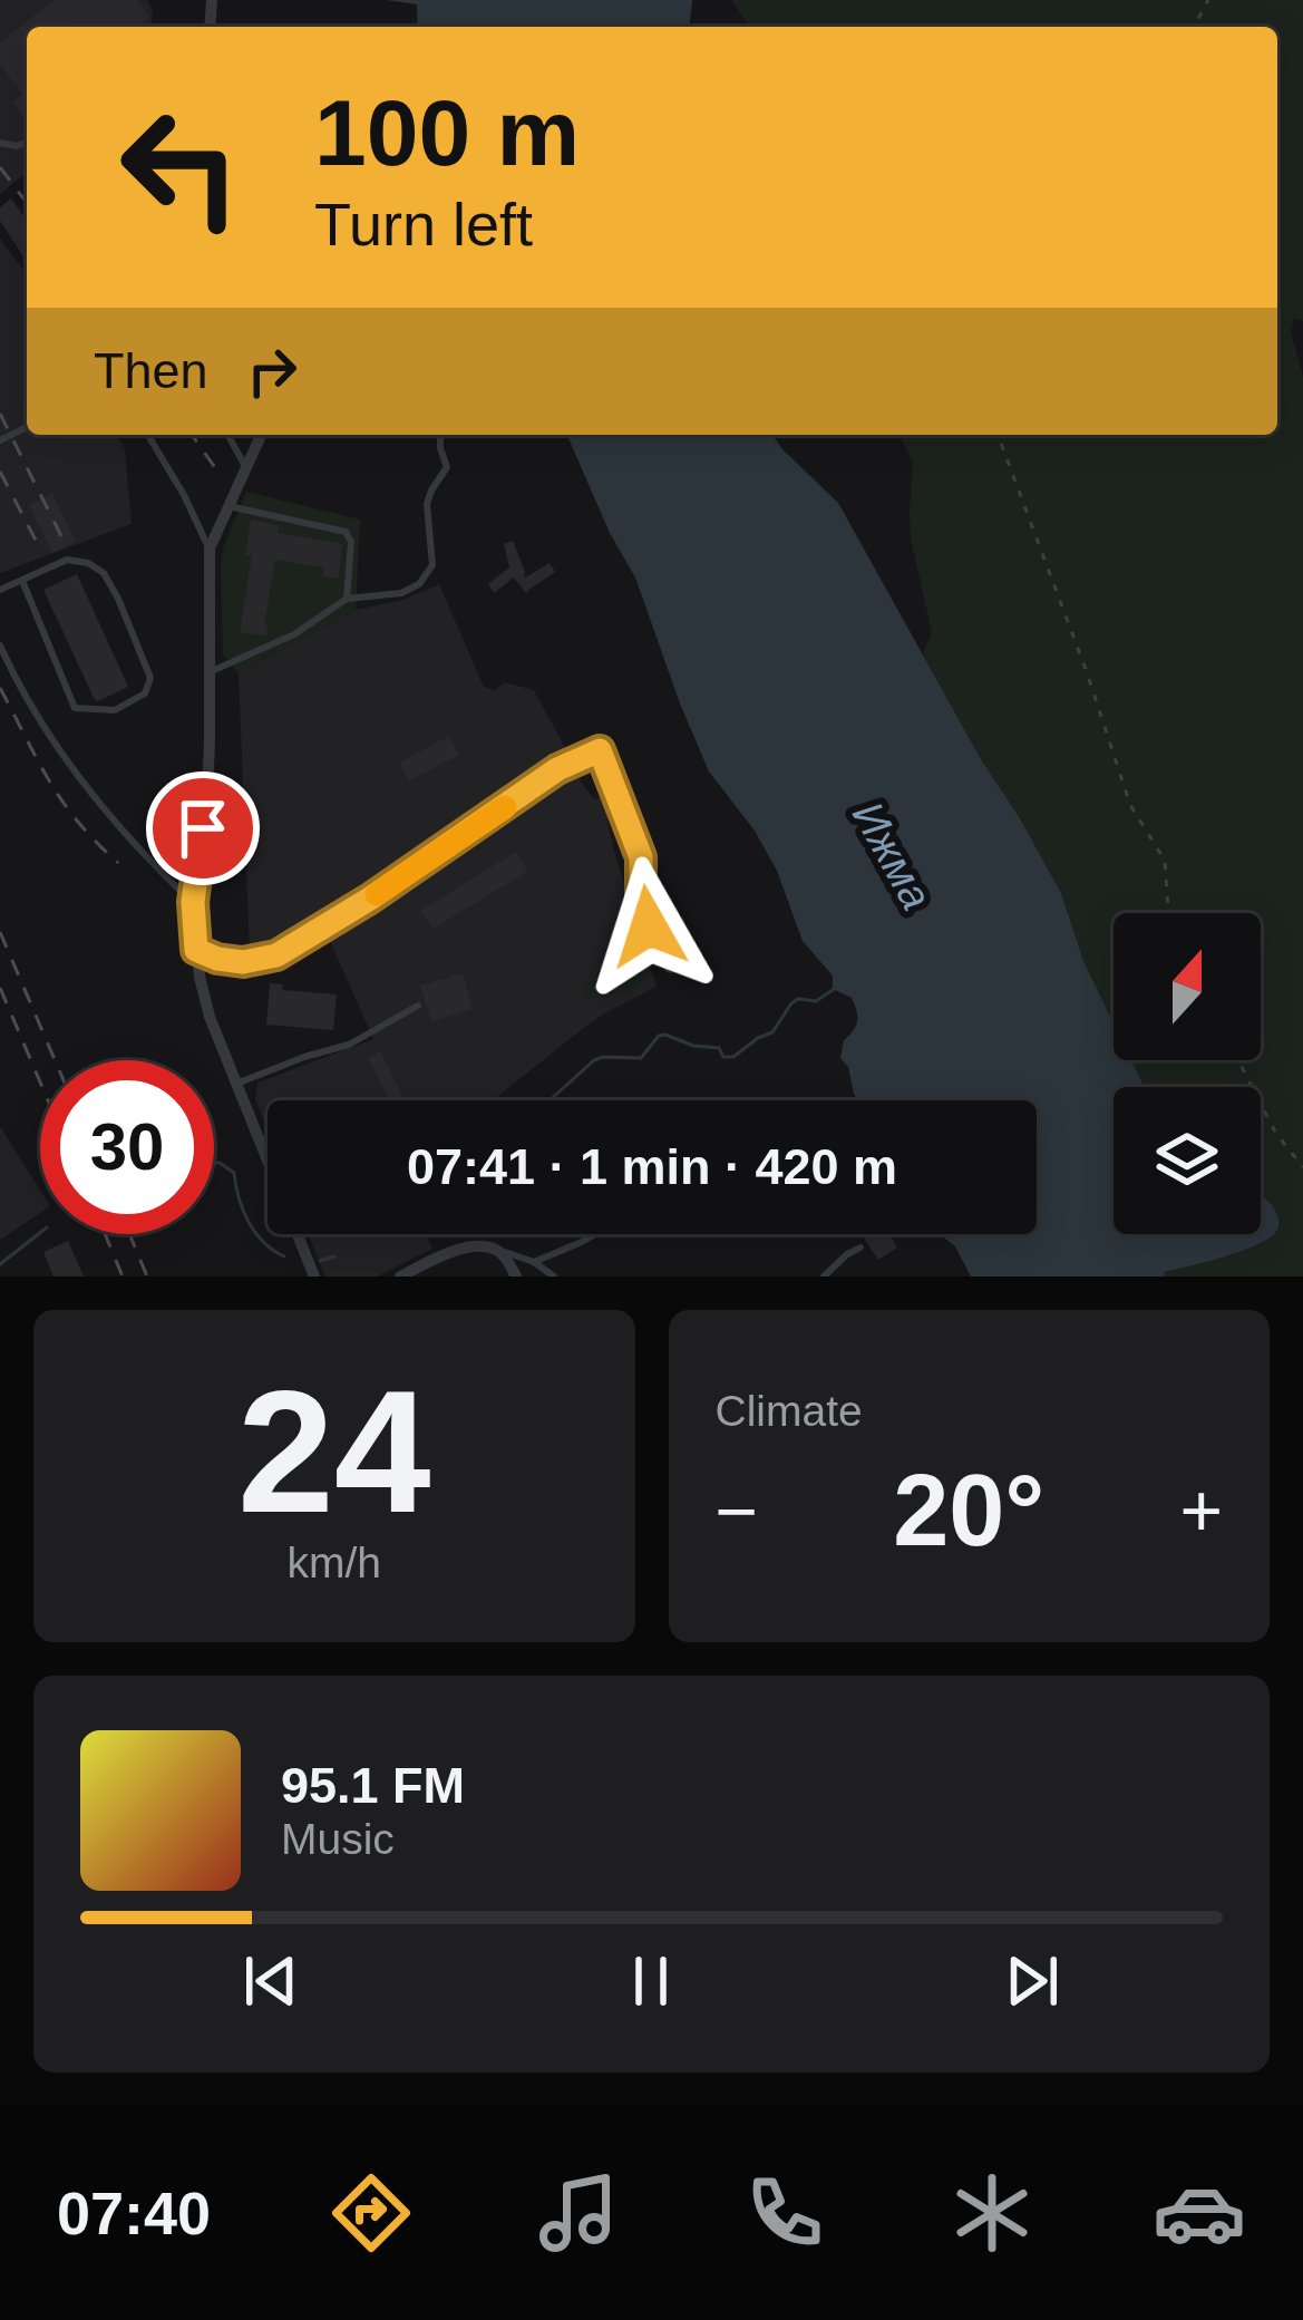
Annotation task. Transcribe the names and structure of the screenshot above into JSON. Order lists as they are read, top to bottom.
{
  "water": ["Ижма"],
  "north": "top",
  "page": {
    "turn": ["100 m", "Turn left"],
    "then": "Then",
    "limit": "30",
    "trip": "07:41 · 1 min · 420 m",
    "tile": [
      ["24", "km/h"],
      "Climate"
    ],
    "heat": ["−", "20°", "+"],
    "song": ["95.1 FM", "Music"],
    "tabs": "07:40"
  }
}
